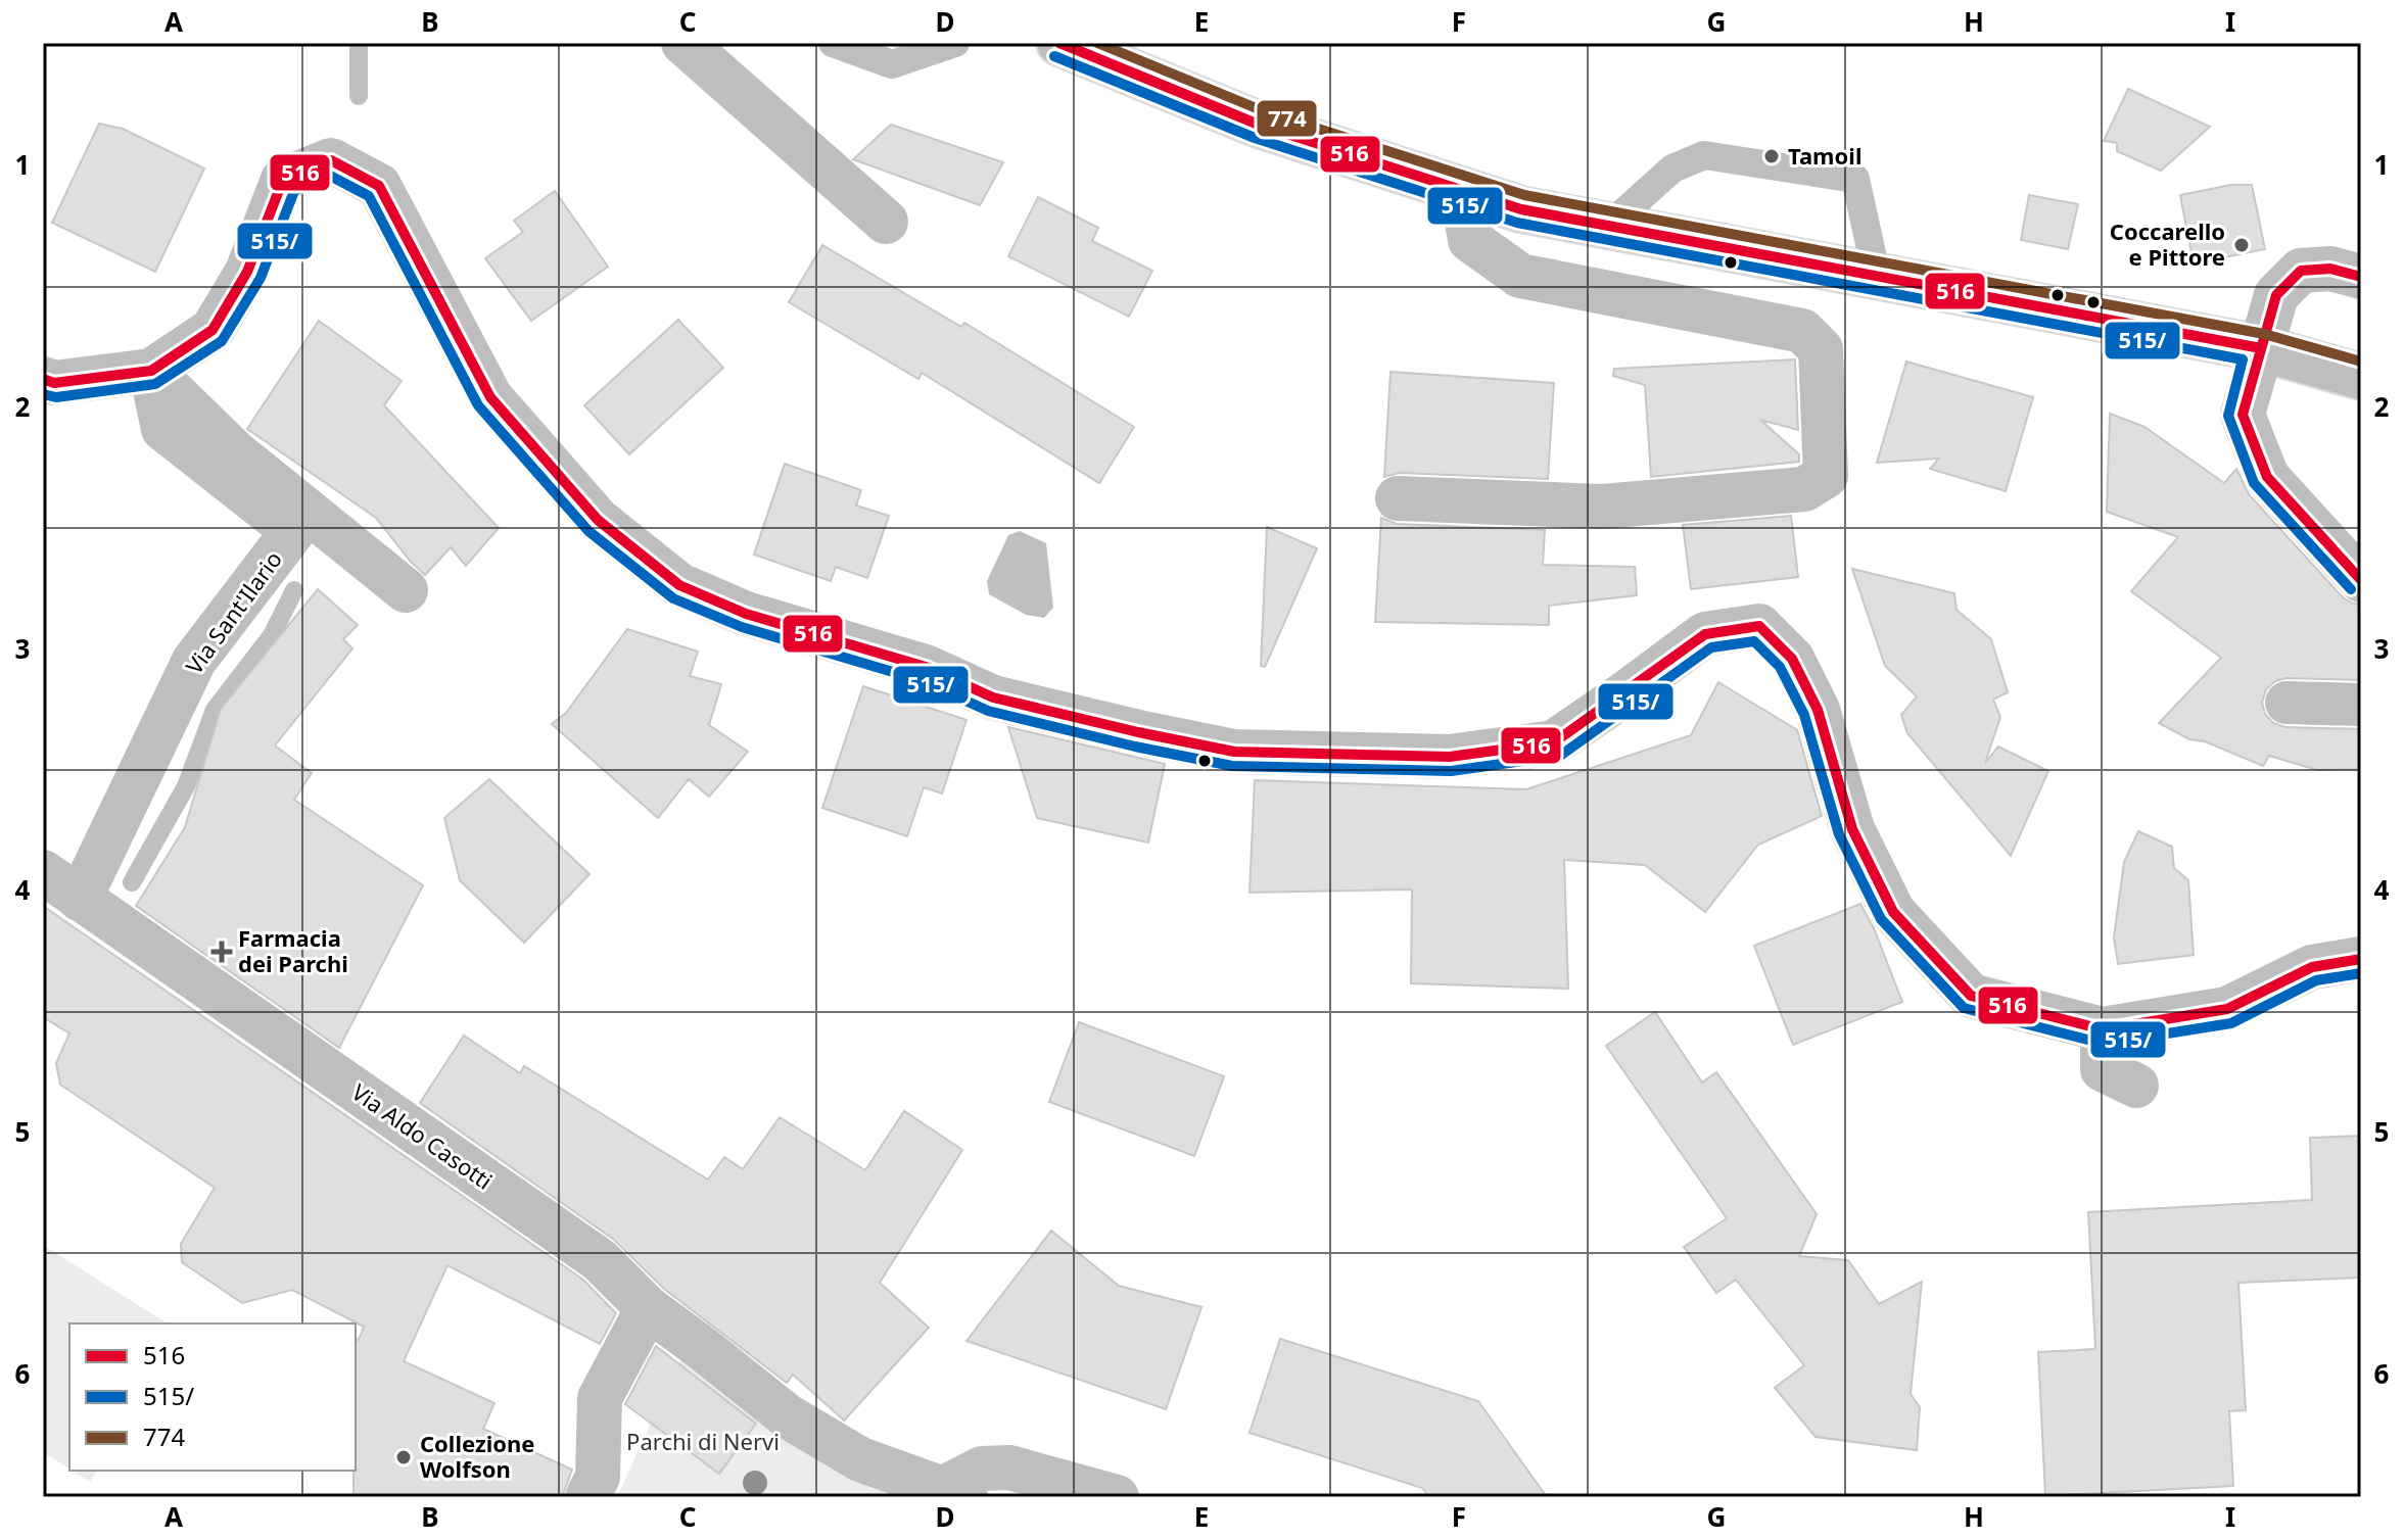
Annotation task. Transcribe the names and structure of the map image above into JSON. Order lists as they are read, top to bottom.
{
  "streets": {
    "street": ["Via Sant'Ilario", "Via Aldo Casotti"]
  },
  "crossings": [
    ["Via Sant'Ilario", "Via Aldo Casotti"]
  ],
  "parks": ["Parchi di Nervi"],
  "places": {
    "other": ["Tamoil", "Coccarello e Pittore", "Collezione Wolfson"],
    "health": ["Farmacia dei Parchi"]
  },
  "lines": ["transit line 516", "transit line 774", "transit line 515/"],
  "legend": ["516", "515/", "774"],
  "grid": {
    "columns": [
      "A",
      "B",
      "C",
      "D",
      "E",
      "F",
      "G",
      "H",
      "I"
    ],
    "rows": [
      "1",
      "2",
      "3",
      "4",
      "5",
      "6"
    ]
  }
}
